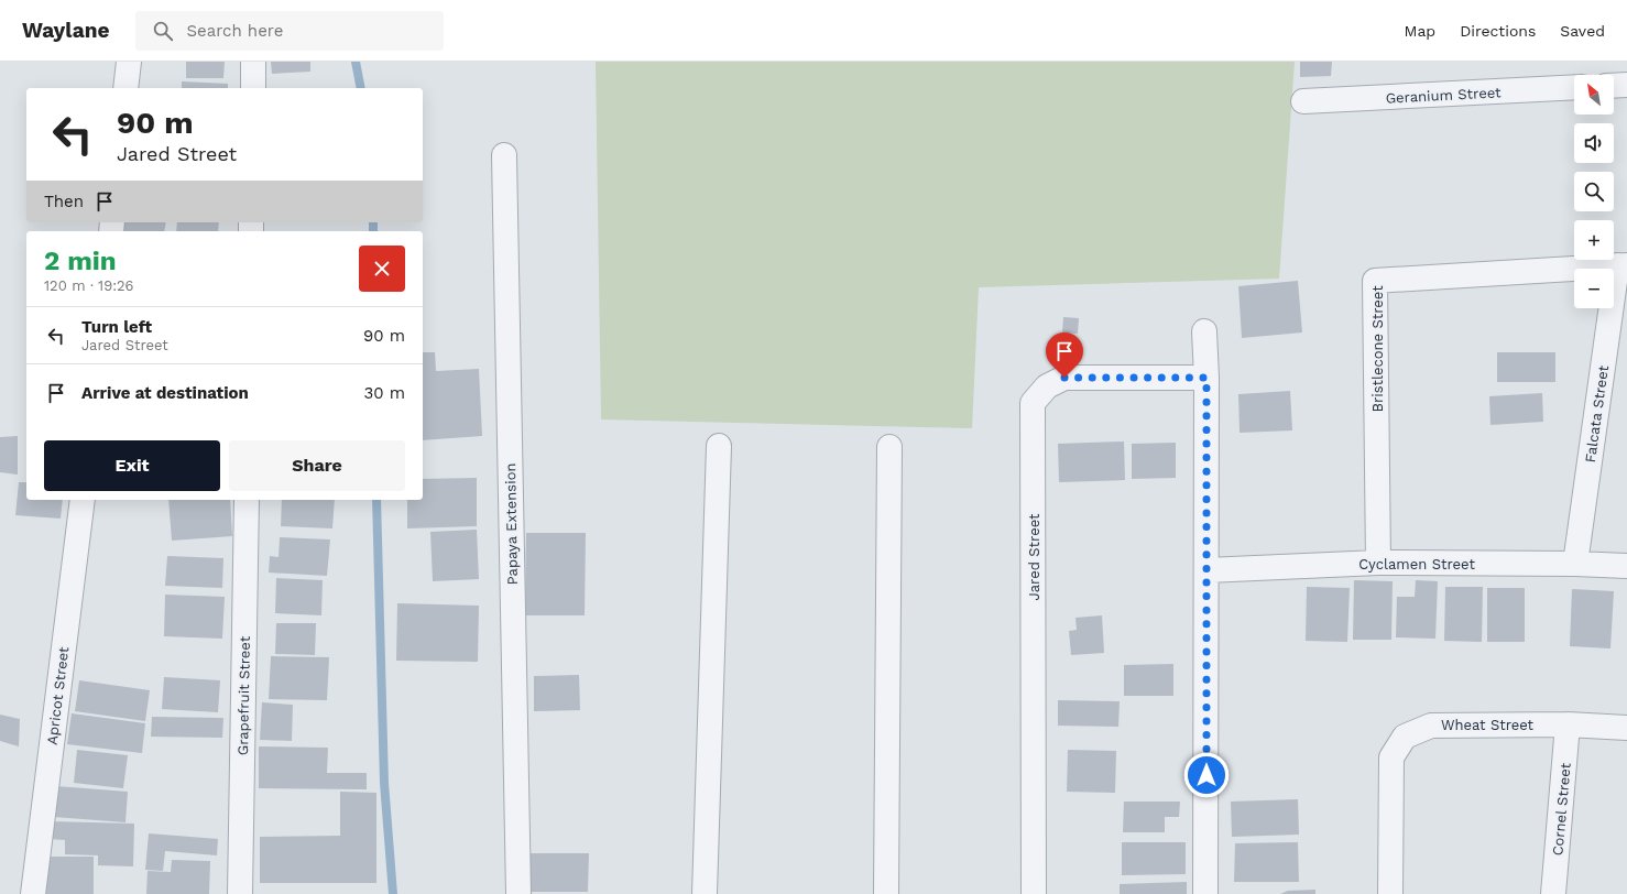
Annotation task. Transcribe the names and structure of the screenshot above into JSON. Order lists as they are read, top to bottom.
{
  "streets": {
    "street": [
      "Geranium Street",
      "Bristlecone Street",
      "Falcata Street",
      "Papaya Extension",
      "Jared Street",
      "Cyclamen Street",
      "Apricot Street",
      "Grapefruit Street",
      "Wheat Street",
      "Cornel Street"
    ]
  },
  "crossings": [
    ["Bristlecone Street", "Falcata Street"],
    ["Bristlecone Street", "Cyclamen Street"],
    ["Falcata Street", "Cyclamen Street"],
    ["Wheat Street", "Cornel Street"]
  ],
  "north": "top left",
  "page": {
    "header": "Waylane",
    "search": "Search here",
    "nav": ["Map", "Directions", "Saved"],
    "map_buttons": ["+", "−"],
    "turn": ["90 m", "Jared Street"],
    "then": "Then",
    "heading": ["2 min", "120 m · 19:26"],
    "list": [
      {
        "name": "Turn left",
        "note": "Jared Street",
        "value": "90 m"
      },
      {
        "name": "Arrive at destination",
        "value": "30 m"
      }
    ],
    "buttons": ["Exit", "Share"]
  }
}
